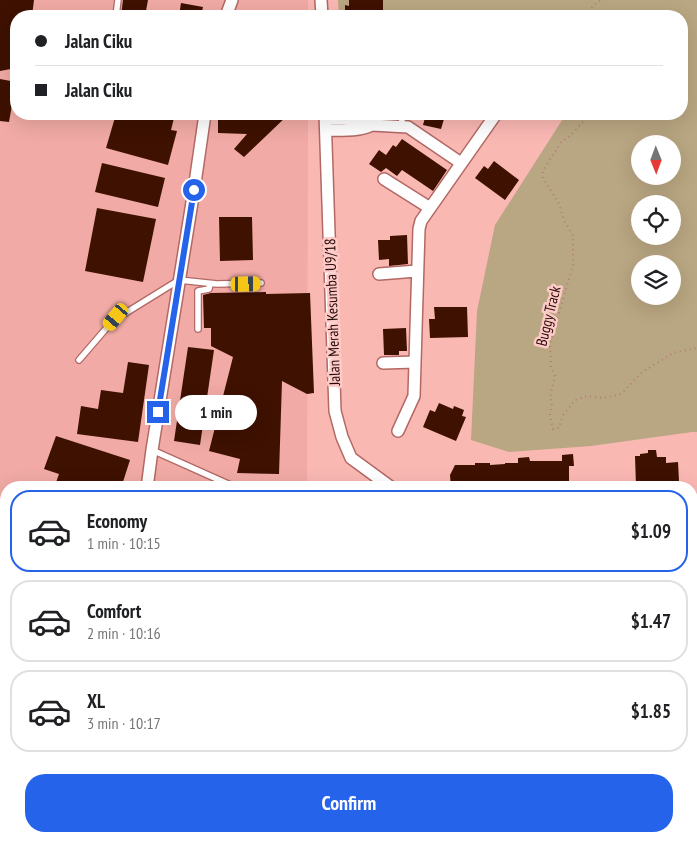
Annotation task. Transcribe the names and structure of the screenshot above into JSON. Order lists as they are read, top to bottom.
{
  "streets": {
    "street": ["Jalan Merah Kesumba U9/18"],
    "path": ["Buggy Track"]
  },
  "north": "bottom",
  "page": {
    "banner": ["Jalan Ciku", "Jalan Ciku"],
    "bubble": "1 min",
    "list": [
      {
        "name": "Economy",
        "note": "1 min · 10:15",
        "value": "$1.09"
      },
      {
        "name": "Comfort",
        "note": "2 min · 10:16",
        "value": "$1.47"
      },
      {
        "name": "XL",
        "note": "3 min · 10:17",
        "value": "$1.85"
      }
    ],
    "buttons": "Confirm"
  }
}
